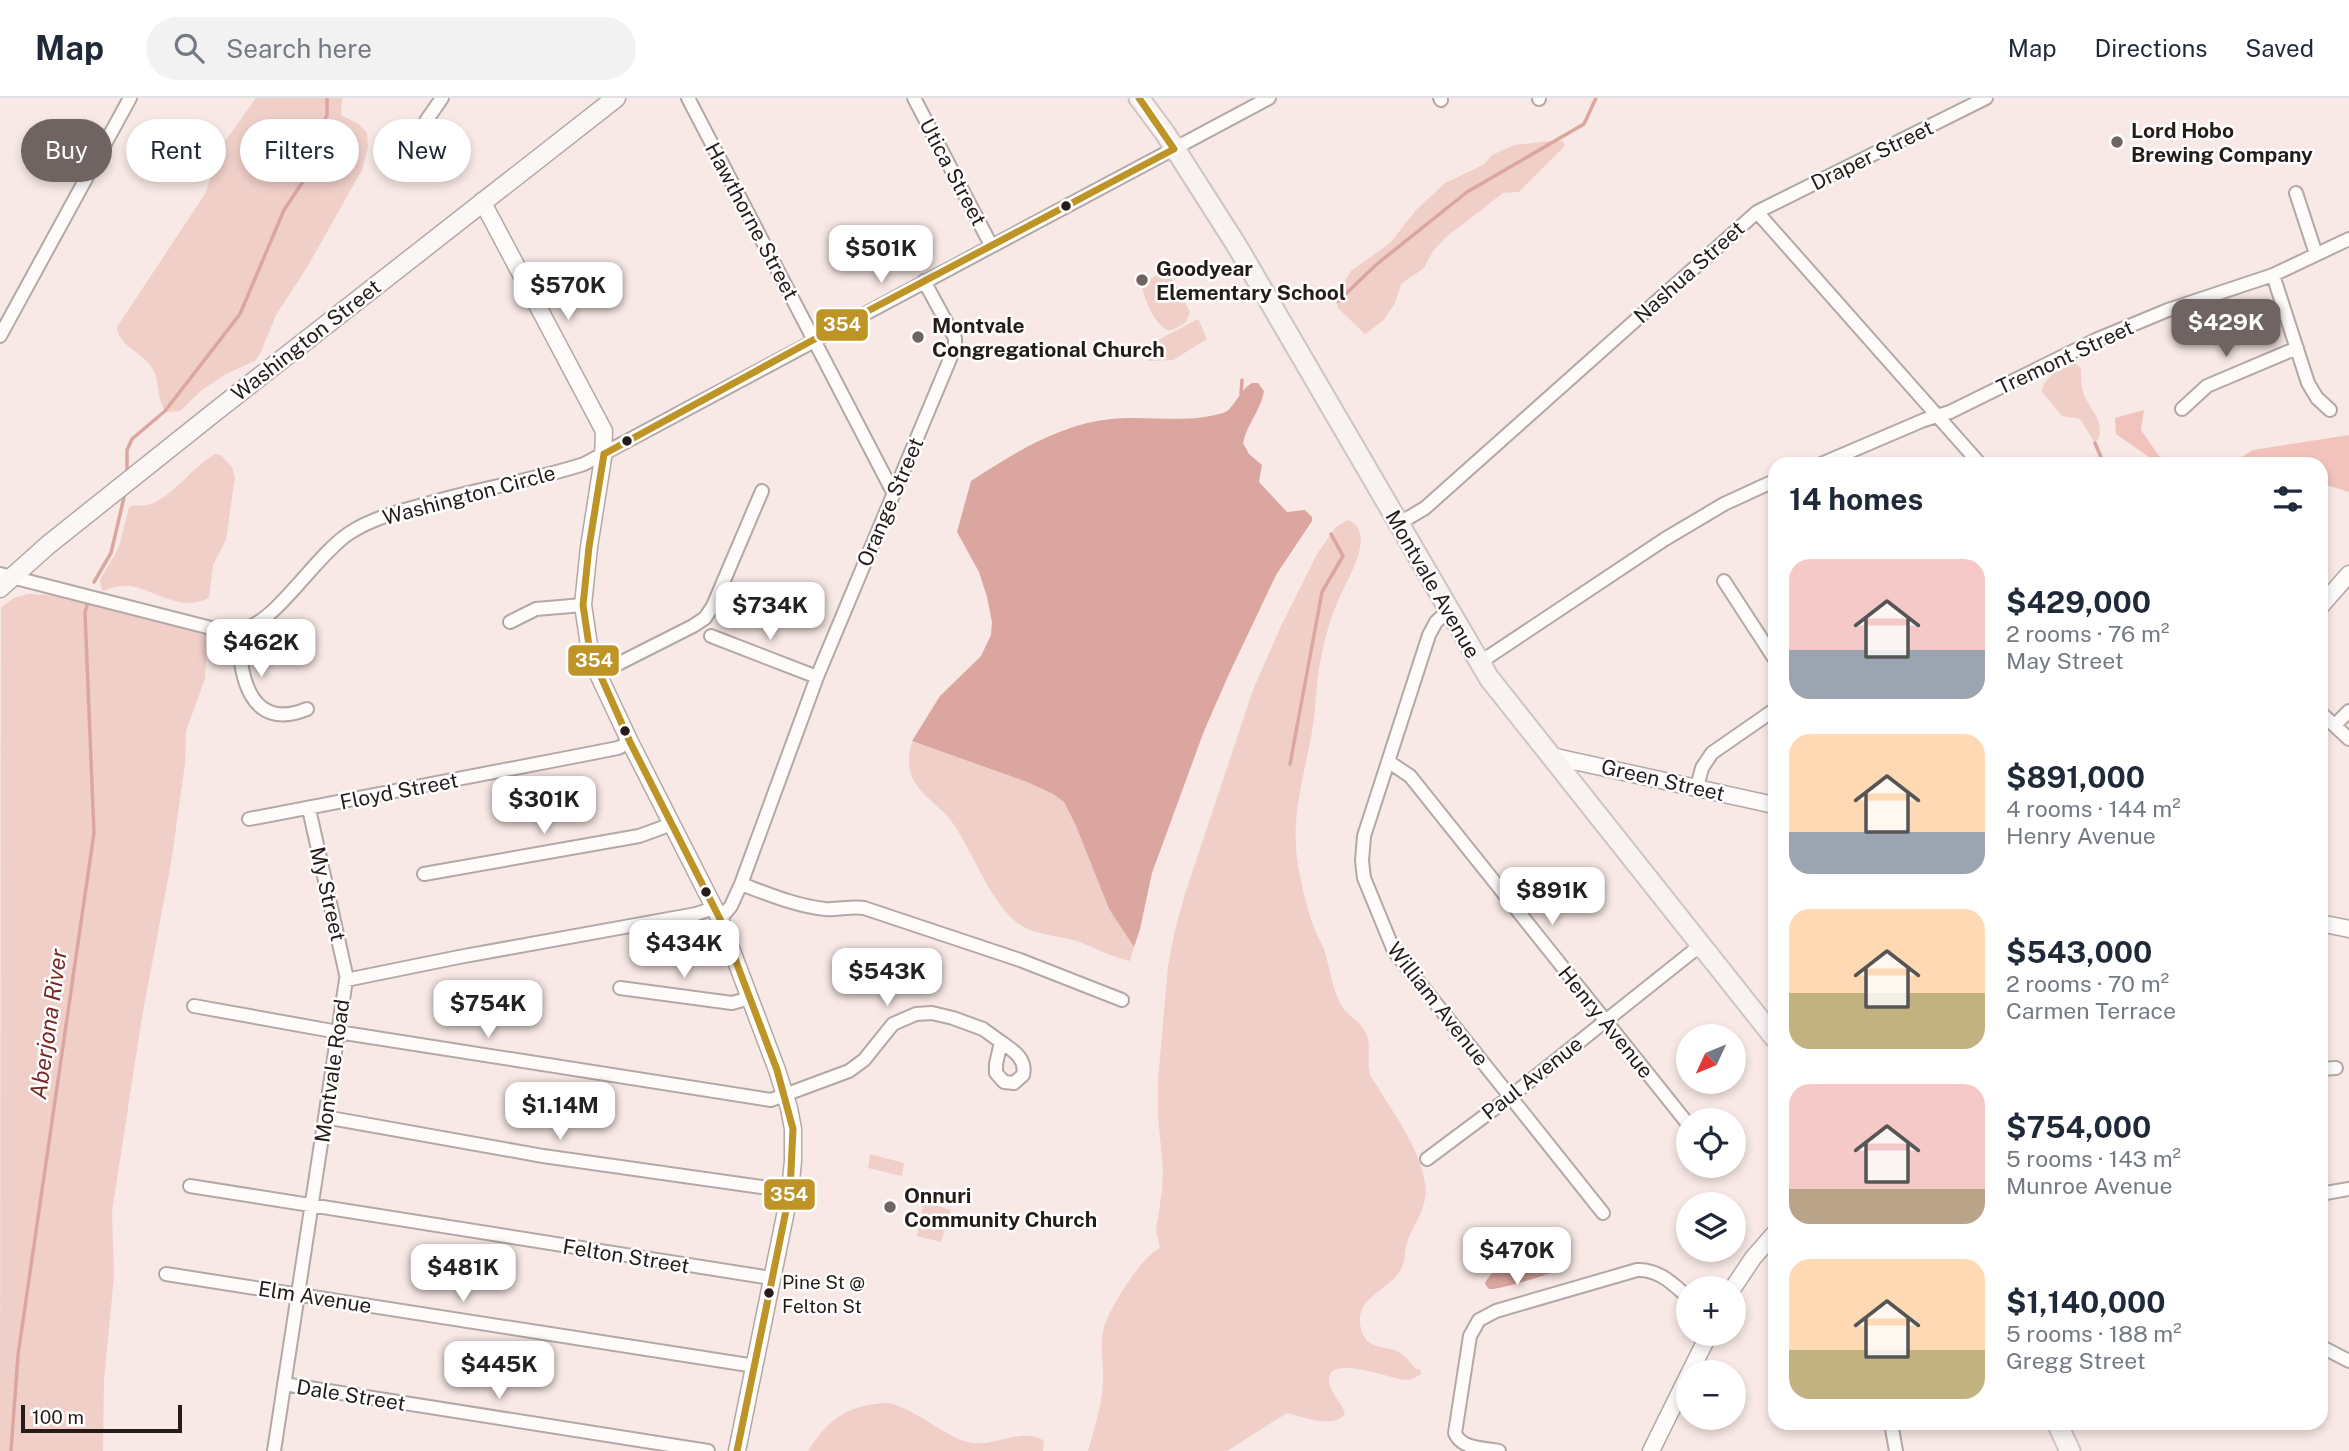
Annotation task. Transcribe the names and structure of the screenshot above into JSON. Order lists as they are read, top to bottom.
{
  "streets": {
    "main road": ["Washington Street", "Montvale Avenue"],
    "street": [
      "Draper Street",
      "Utica Street",
      "Hawthorne Street",
      "Nashua Street",
      "Tremont Street",
      "Washington Circle",
      "Orange Street",
      "Green Street",
      "Floyd Street",
      "My Street",
      "William Avenue",
      "Henry Avenue",
      "Montvale Road",
      "Paul Avenue",
      "Felton Street",
      "Elm Avenue",
      "Dale Street"
    ]
  },
  "crossings": [
    ["Draper Street", "Nashua Street"],
    ["Utica Street", "Washington Circle"],
    ["Hawthorne Street", "Washington Circle"],
    ["Hawthorne Street", "Orange Street"],
    ["Nashua Street", "Tremont Street"],
    ["Nashua Street", "Montvale Avenue"],
    ["Washington Circle", "Orange Street"],
    ["Washington Circle", "Montvale Avenue"],
    ["Orange Street", "Montvale Road"],
    ["Montvale Avenue", "Green Street"],
    ["Montvale Avenue", "William Avenue"],
    ["Montvale Avenue", "Paul Avenue"],
    ["Floyd Street", "My Street"],
    ["My Street", "Montvale Road"],
    ["William Avenue", "Henry Avenue"],
    ["William Avenue", "Paul Avenue"],
    ["Henry Avenue", "Paul Avenue"],
    ["Montvale Road", "Felton Street"],
    ["Montvale Road", "Elm Avenue"],
    ["Montvale Road", "Dale Street"]
  ],
  "water": ["Aberjona River"],
  "places": [
    "Lord Hobo Brewing Company",
    "Goodyear Elementary School",
    "Montvale Congregational Church",
    "Onnuri Community Church",
    "Pine St @ Felton St"
  ],
  "lines": ["transit line 354"],
  "scale_bar": "100 m",
  "north": "bottom left",
  "page": {
    "header": "Map",
    "search": "Search here",
    "nav": ["Map", "Directions", "Saved"],
    "chip": [
      "Buy",
      "Rent",
      "Filters",
      "New"
    ],
    "price": [
      "$501K",
      "$570K",
      "$429K",
      "$734K",
      "$462K",
      "$301K",
      "$891K",
      "$434K",
      "$543K",
      "$754K",
      "$1.14M",
      "$470K",
      "$481K",
      "$445K"
    ],
    "heading": "14 homes",
    "list": [
      {
        "name": "$429,000",
        "note": "2 rooms · 76 m² · May Street"
      },
      {
        "name": "$891,000",
        "note": "4 rooms · 144 m² · Henry Avenue"
      },
      {
        "name": "$543,000",
        "note": "2 rooms · 70 m² · Carmen Terrace"
      },
      {
        "name": "$754,000",
        "note": "5 rooms · 143 m² · Munroe Avenue"
      },
      {
        "name": "$1,140,000",
        "note": "5 rooms · 188 m² · Gregg Street"
      }
    ],
    "map_buttons": ["+", "−"],
    "scale": "100 m"
  }
}
